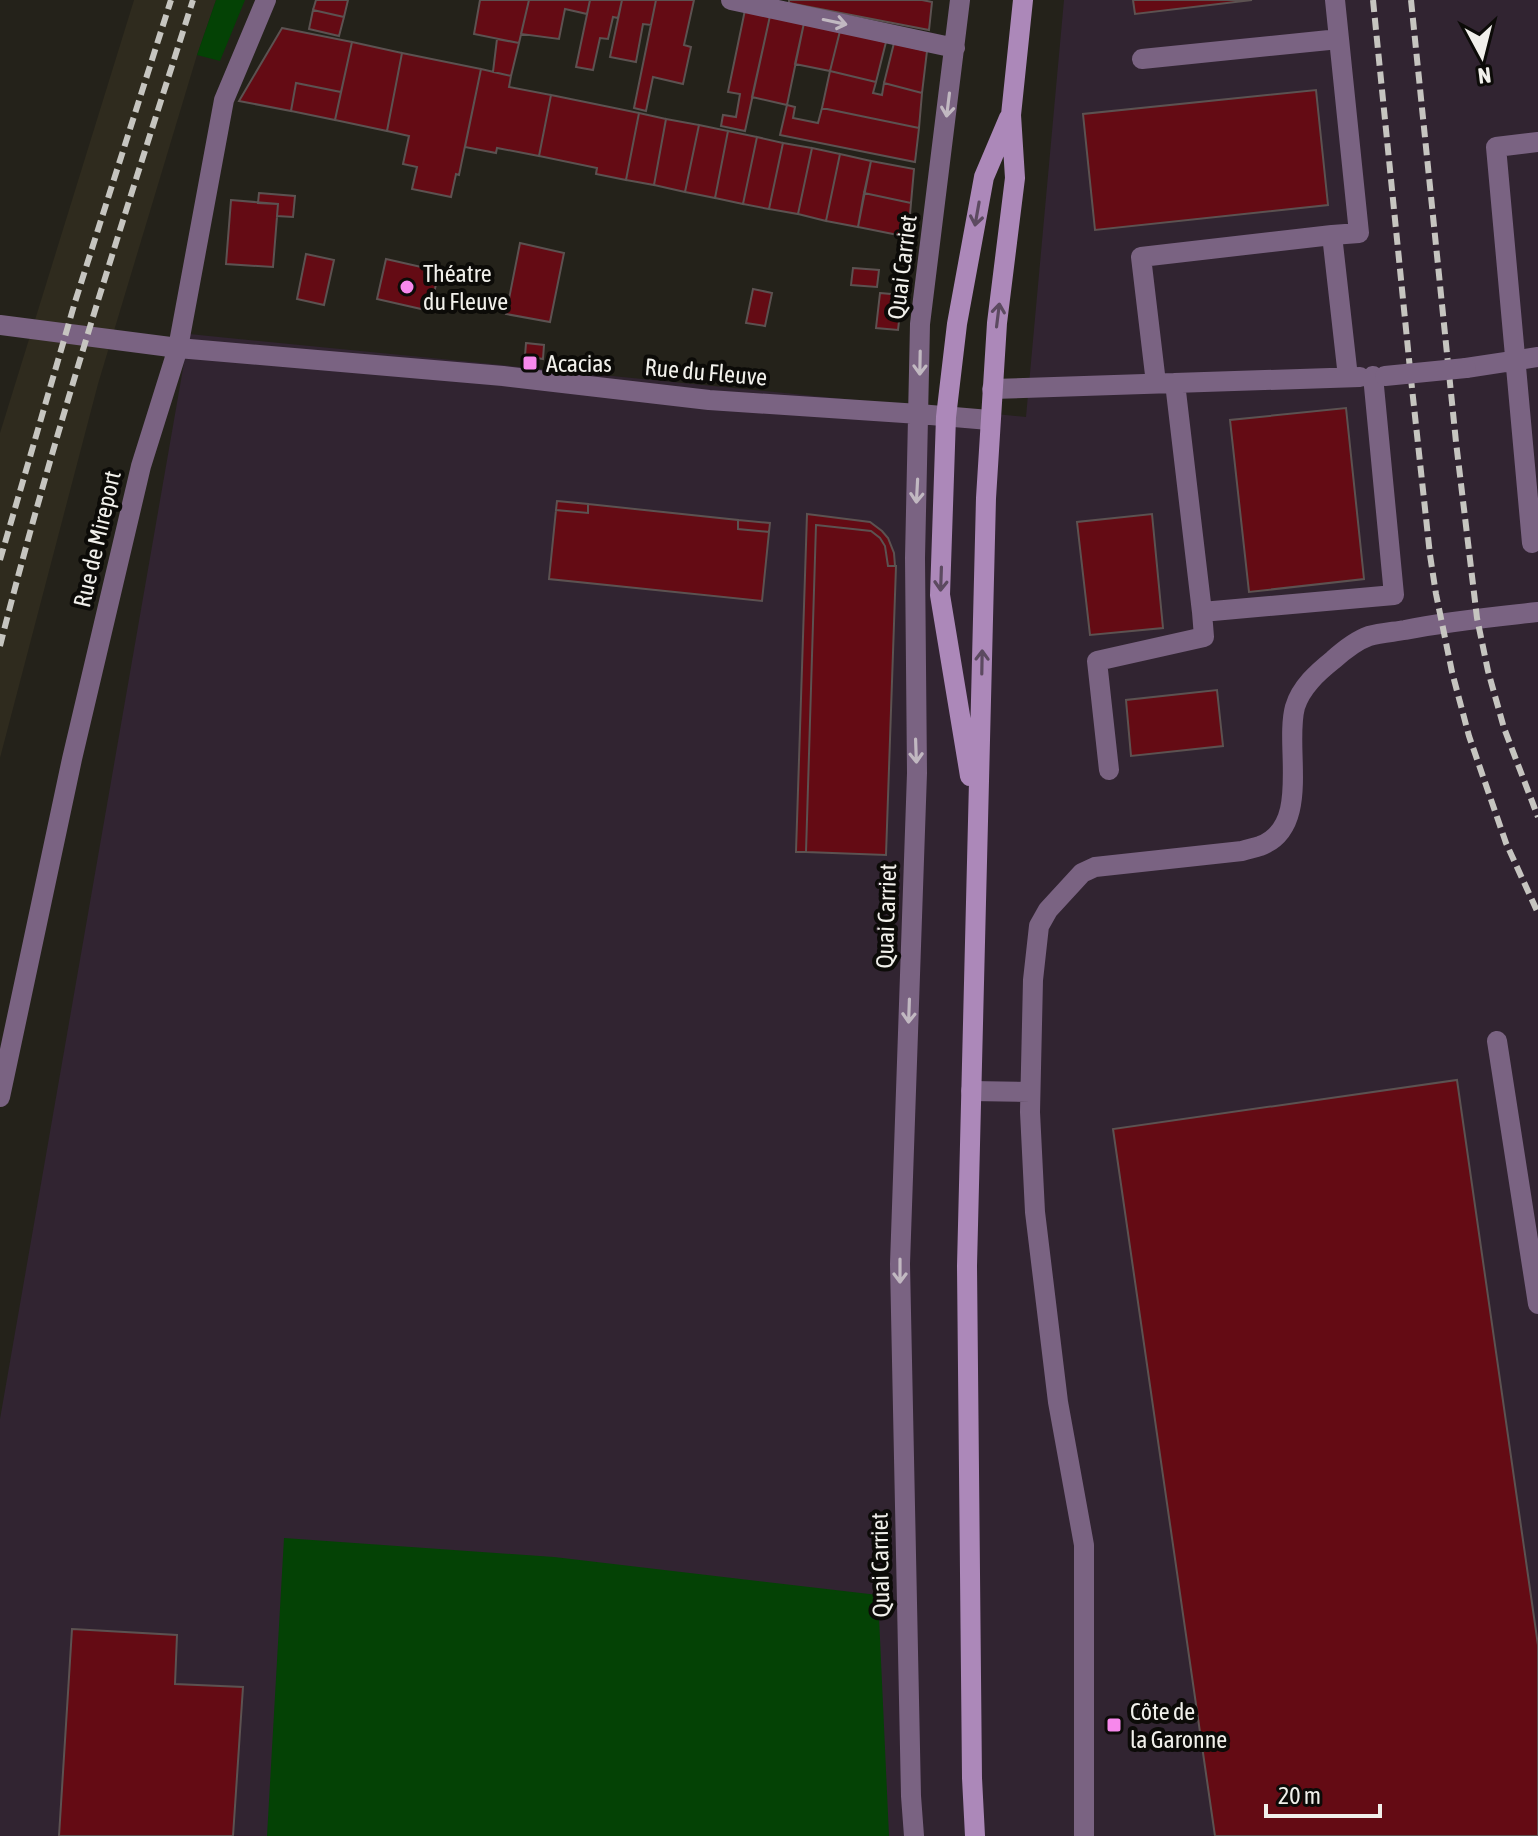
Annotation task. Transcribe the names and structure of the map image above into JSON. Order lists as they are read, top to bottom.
{
  "streets": {
    "street": ["Quai Carriet", "Rue du Fleuve", "Rue de Mireport"]
  },
  "crossings": [
    ["Quai Carriet", "Rue du Fleuve"],
    ["Rue du Fleuve", "Rue de Mireport"]
  ],
  "places": {
    "other": ["Théatre du Fleuve"],
    "transit": ["Acacias", "Côte de la Garonne"]
  },
  "scale_bar": "20 m",
  "north": "bottom"
}
